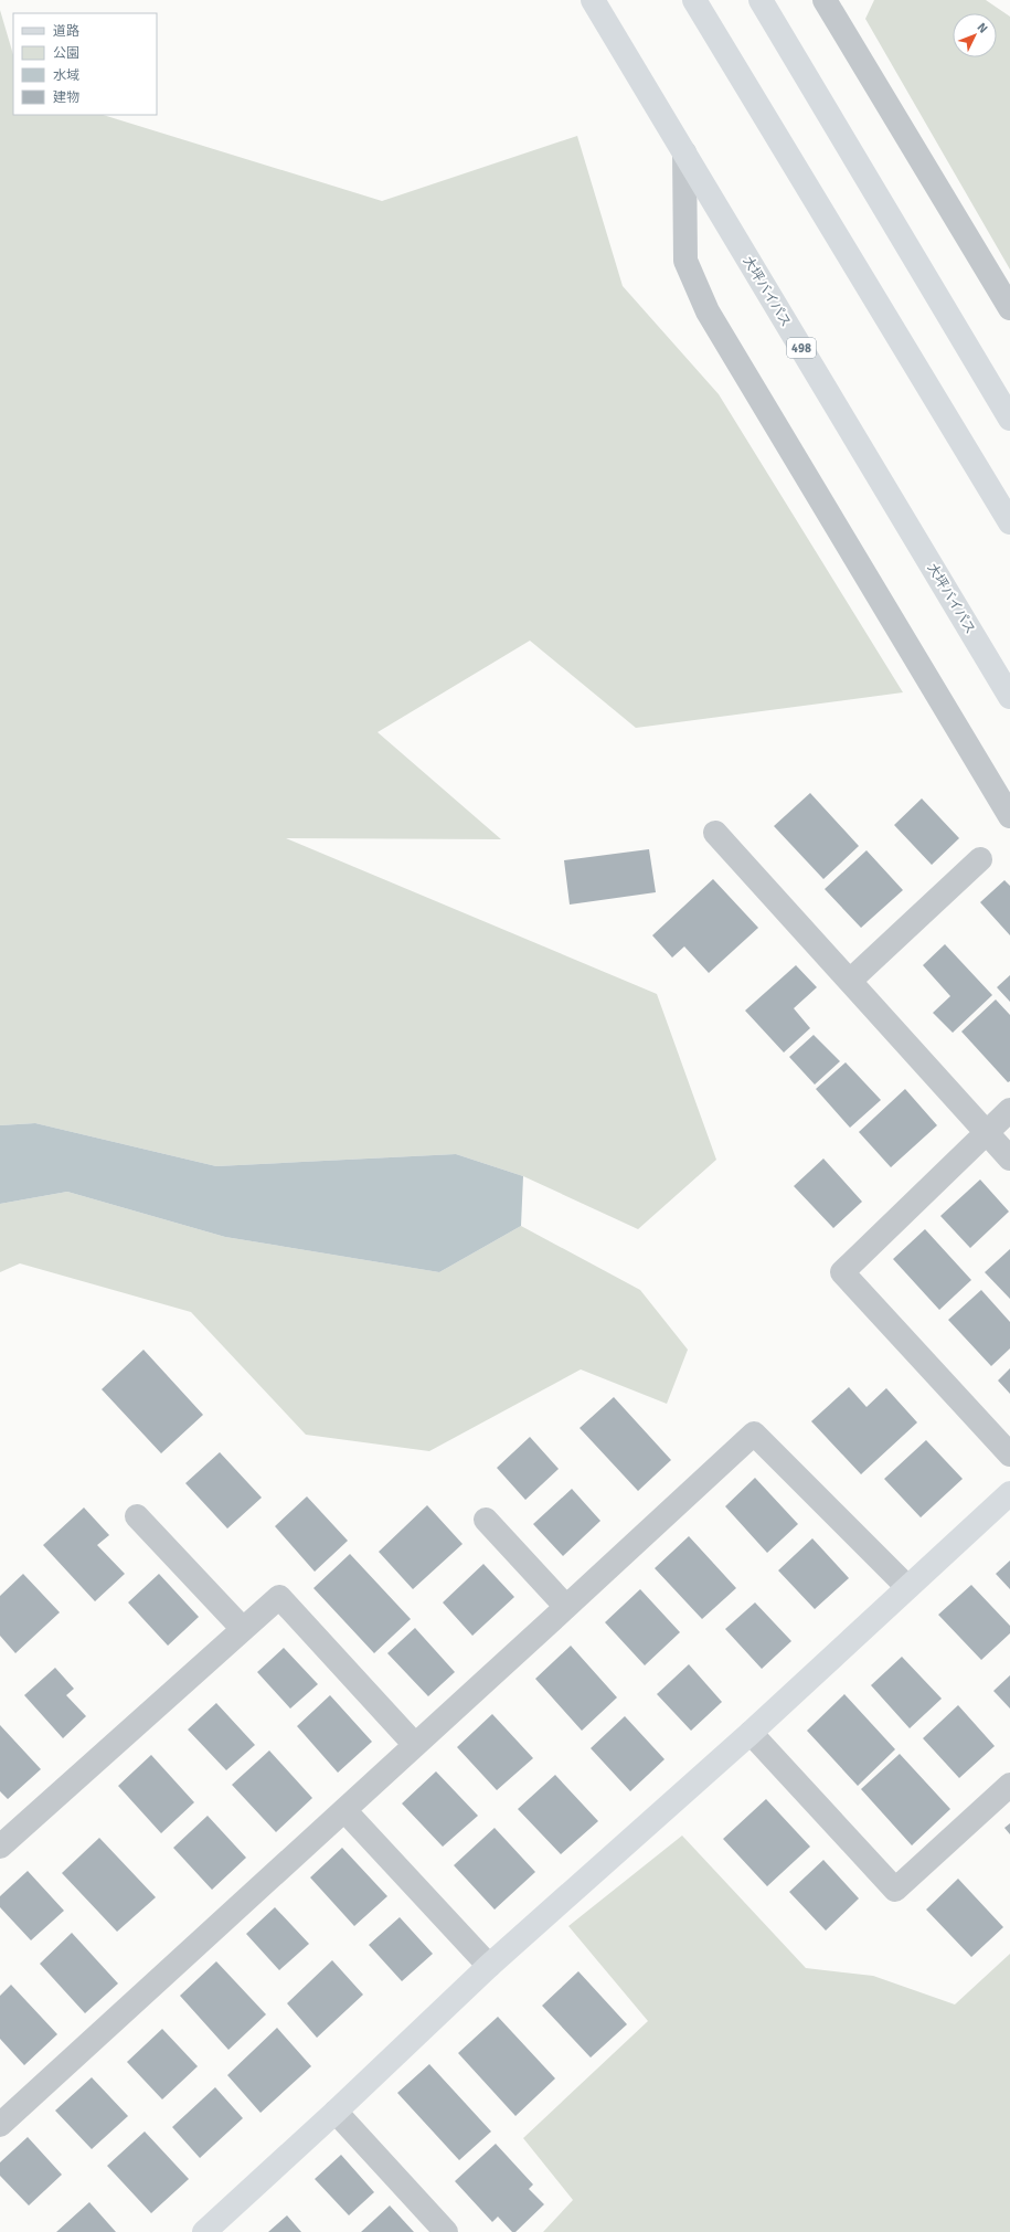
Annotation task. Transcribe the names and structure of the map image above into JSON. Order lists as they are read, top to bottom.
{
  "streets": {
    "main road": ["大坪バイパス", "498"]
  },
  "legend": [
    "道路",
    "公園",
    "水域",
    "建物"
  ],
  "north": "top right"
}
